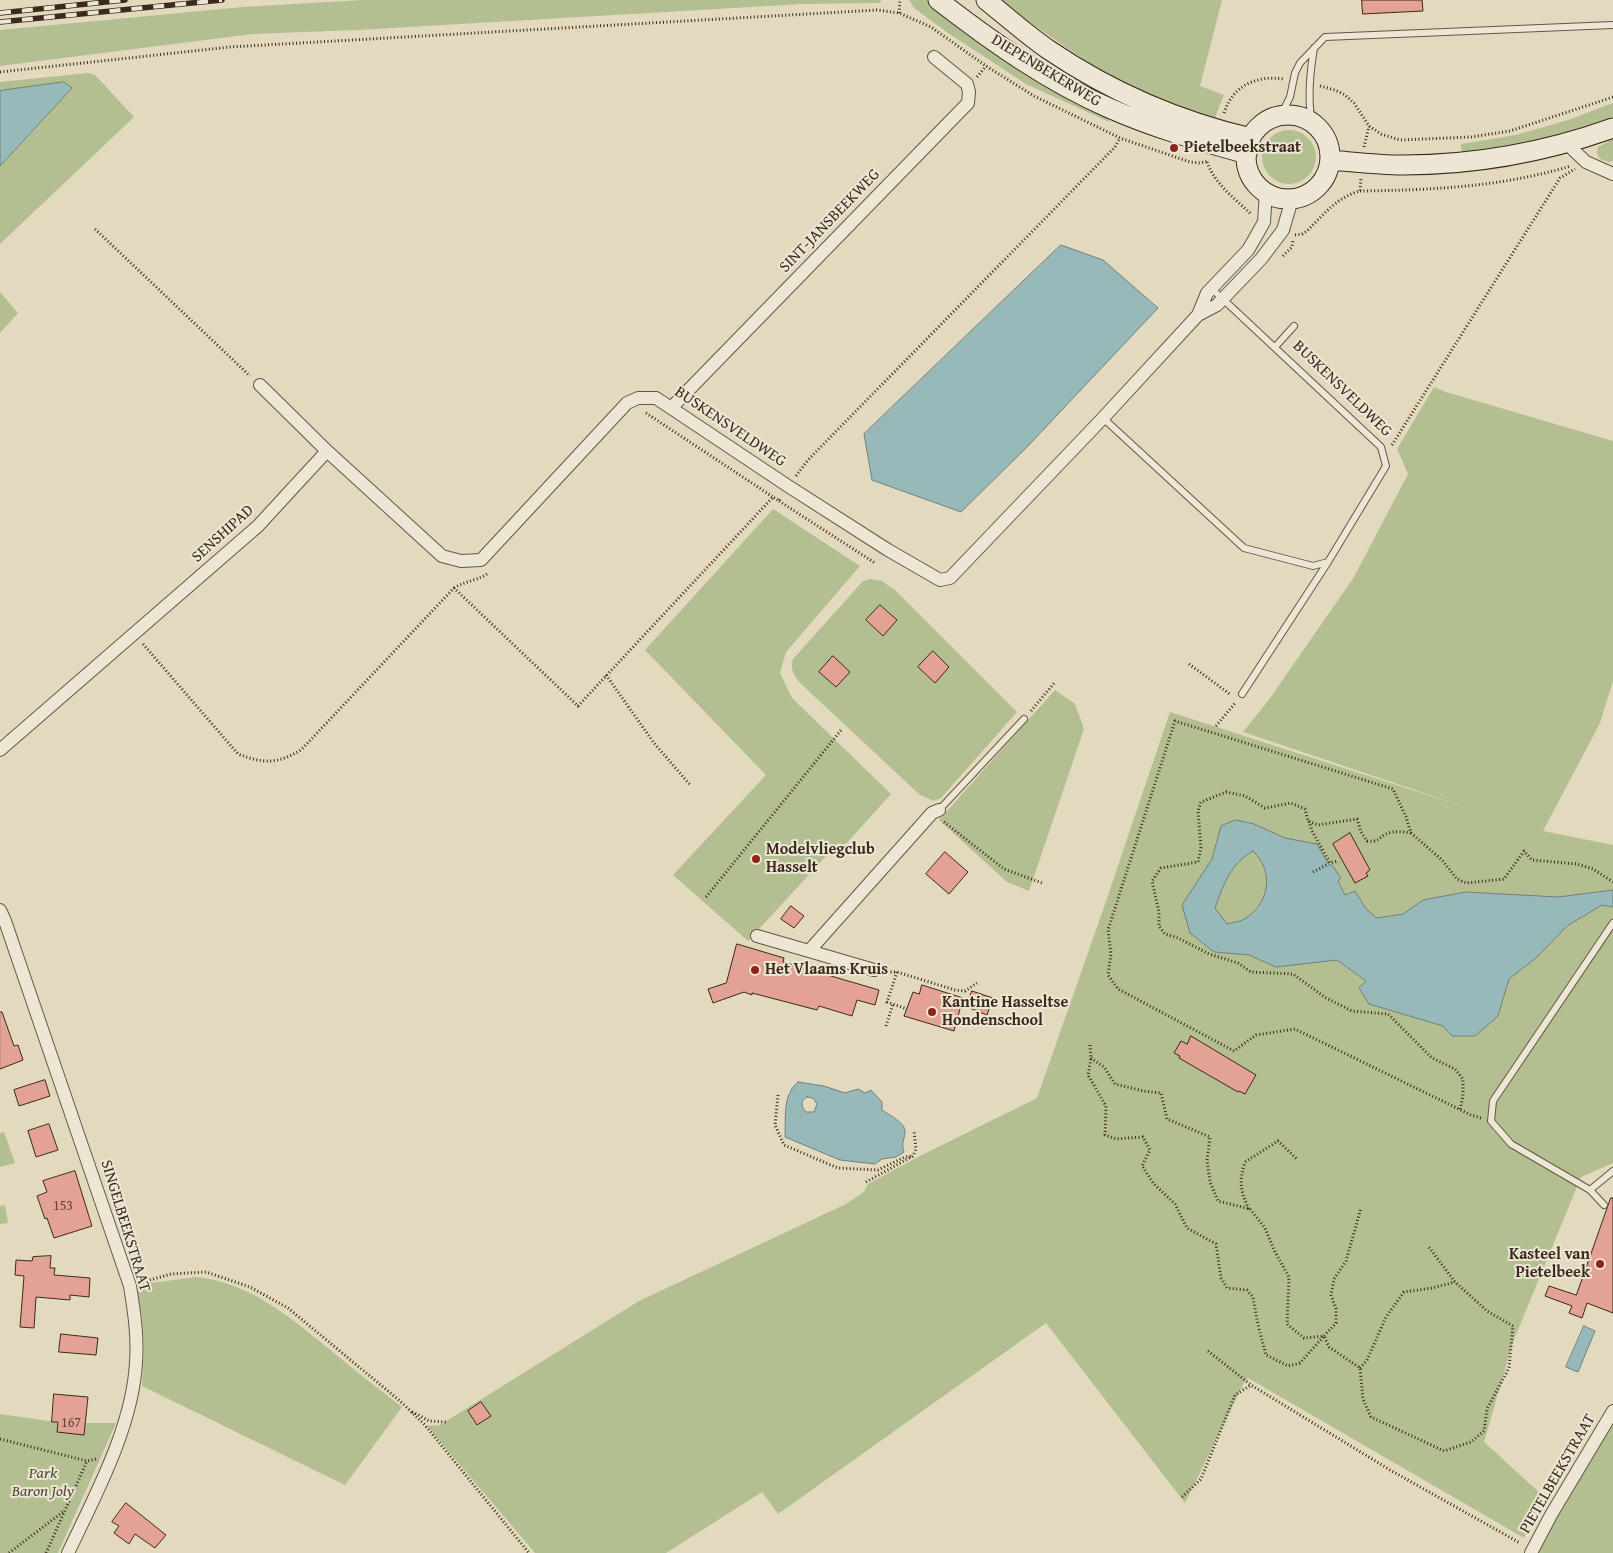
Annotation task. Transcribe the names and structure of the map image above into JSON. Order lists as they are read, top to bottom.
{
  "streets": {
    "main road": ["DIEPENBEKERWEG"],
    "street": [
      "SINT-JANSBEEKWEG",
      "BUSKENSVELDWEG",
      "SENSHIPAD",
      "SINGELBEEKSTRAAT",
      "PIETELBEEKSTRAAT"
    ]
  },
  "crossings": [
    ["DIEPENBEKERWEG", "BUSKENSVELDWEG"],
    ["SINT-JANSBEEKWEG", "BUSKENSVELDWEG"],
    ["BUSKENSVELDWEG", "SENSHIPAD"]
  ],
  "parks": ["Park Baron Joly"],
  "places": [
    "Pietelbeekstraat",
    "Modelvliegclub Hasselt",
    "Het Vlaams Kruis",
    "Kantine Hasseltse Hondenschool",
    "Kasteel van Pietelbeek"
  ],
  "house_numbers": ["153", "167"]
}
